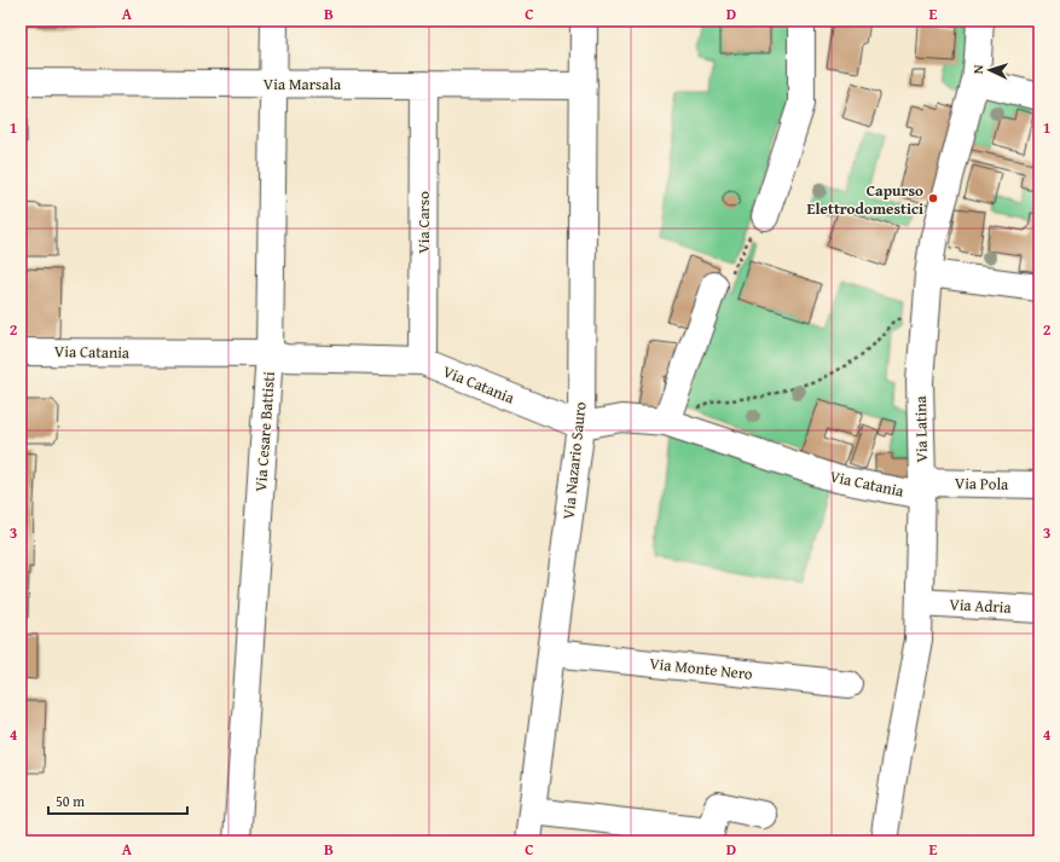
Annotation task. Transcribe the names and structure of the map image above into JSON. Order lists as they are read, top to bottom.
{
  "streets": {
    "street": [
      "Via Marsala",
      "Via Carso",
      "Via Catania",
      "Via Latina",
      "Via Cesare Battisti",
      "Via Nazario Sauro",
      "Via Pola",
      "Via Adria",
      "Via Monte Nero"
    ]
  },
  "crossings": [
    ["Via Marsala", "Via Carso"],
    ["Via Marsala", "Via Cesare Battisti"],
    ["Via Marsala", "Via Nazario Sauro"],
    ["Via Carso", "Via Catania"],
    ["Via Catania", "Via Latina"],
    ["Via Catania", "Via Cesare Battisti"],
    ["Via Catania", "Via Nazario Sauro"],
    ["Via Catania", "Via Pola"],
    ["Via Latina", "Via Pola"],
    ["Via Latina", "Via Adria"],
    ["Via Nazario Sauro", "Via Monte Nero"]
  ],
  "places": ["Capurso Elettrodomestici"],
  "scale_bar": "50 m",
  "north": "left",
  "grid": {
    "columns": [
      "A",
      "B",
      "C",
      "D",
      "E"
    ],
    "rows": [
      "1",
      "2",
      "3",
      "4"
    ]
  }
}
